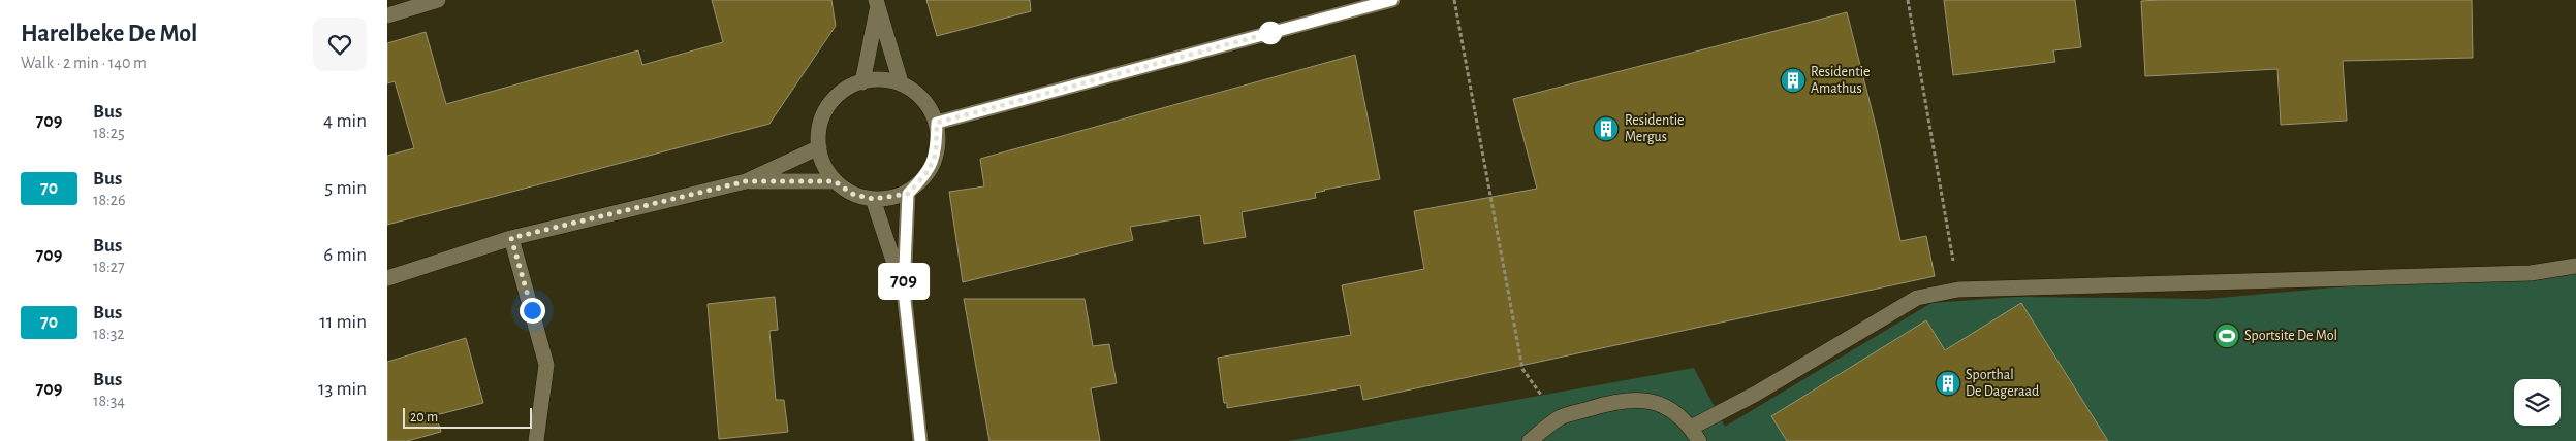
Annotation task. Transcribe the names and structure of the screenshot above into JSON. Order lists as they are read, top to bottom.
{
  "places": {
    "building": ["Residentie Amathus", "Residentie Mergus", "Sporthal De Dageraad"],
    "sports": ["Sportsite De Mol"]
  },
  "lines": ["bus line 709"],
  "scale_bar": "20 m",
  "page": {
    "heading": ["Harelbeke De Mol", "Walk · 2 min · 140 m"],
    "on_map": "709",
    "list": [
      {
        "mark": "709",
        "name": "Bus",
        "note": "18:25",
        "value": "4 min"
      },
      {
        "mark": "70",
        "name": "Bus",
        "note": "18:26",
        "value": "5 min"
      },
      {
        "mark": "709",
        "name": "Bus",
        "note": "18:27",
        "value": "6 min"
      },
      {
        "mark": "70",
        "name": "Bus",
        "note": "18:32",
        "value": "11 min"
      },
      {
        "mark": "709",
        "name": "Bus",
        "note": "18:34",
        "value": "13 min"
      }
    ],
    "scale": "20 m"
  }
}
